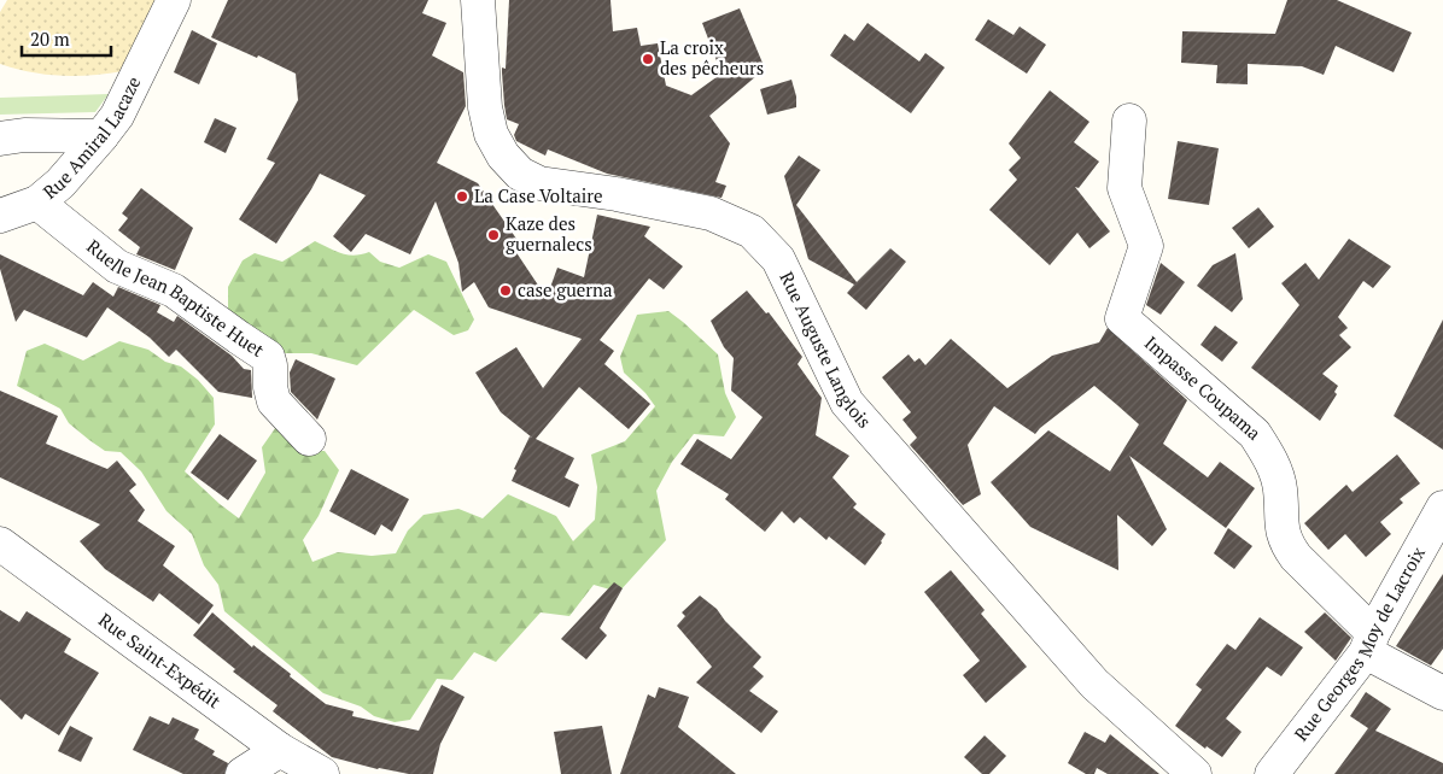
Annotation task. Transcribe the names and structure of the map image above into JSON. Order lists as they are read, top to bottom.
{
  "streets": {
    "street": [
      "Rue Amiral Lacaze",
      "Ruelle Jean Baptiste Huet",
      "Rue Auguste Langlois",
      "Impasse Coupama",
      "Rue Georges Moy de Lacroix",
      "Rue Saint-Expédit"
    ]
  },
  "crossings": [
    ["Rue Amiral Lacaze", "Ruelle Jean Baptiste Huet"],
    ["Impasse Coupama", "Rue Georges Moy de Lacroix"]
  ],
  "places": [
    "La croix des pêcheurs",
    "La Case Voltaire",
    "Kaze des guernalecs",
    "case guerna"
  ],
  "scale_bar": "20 m"
}
